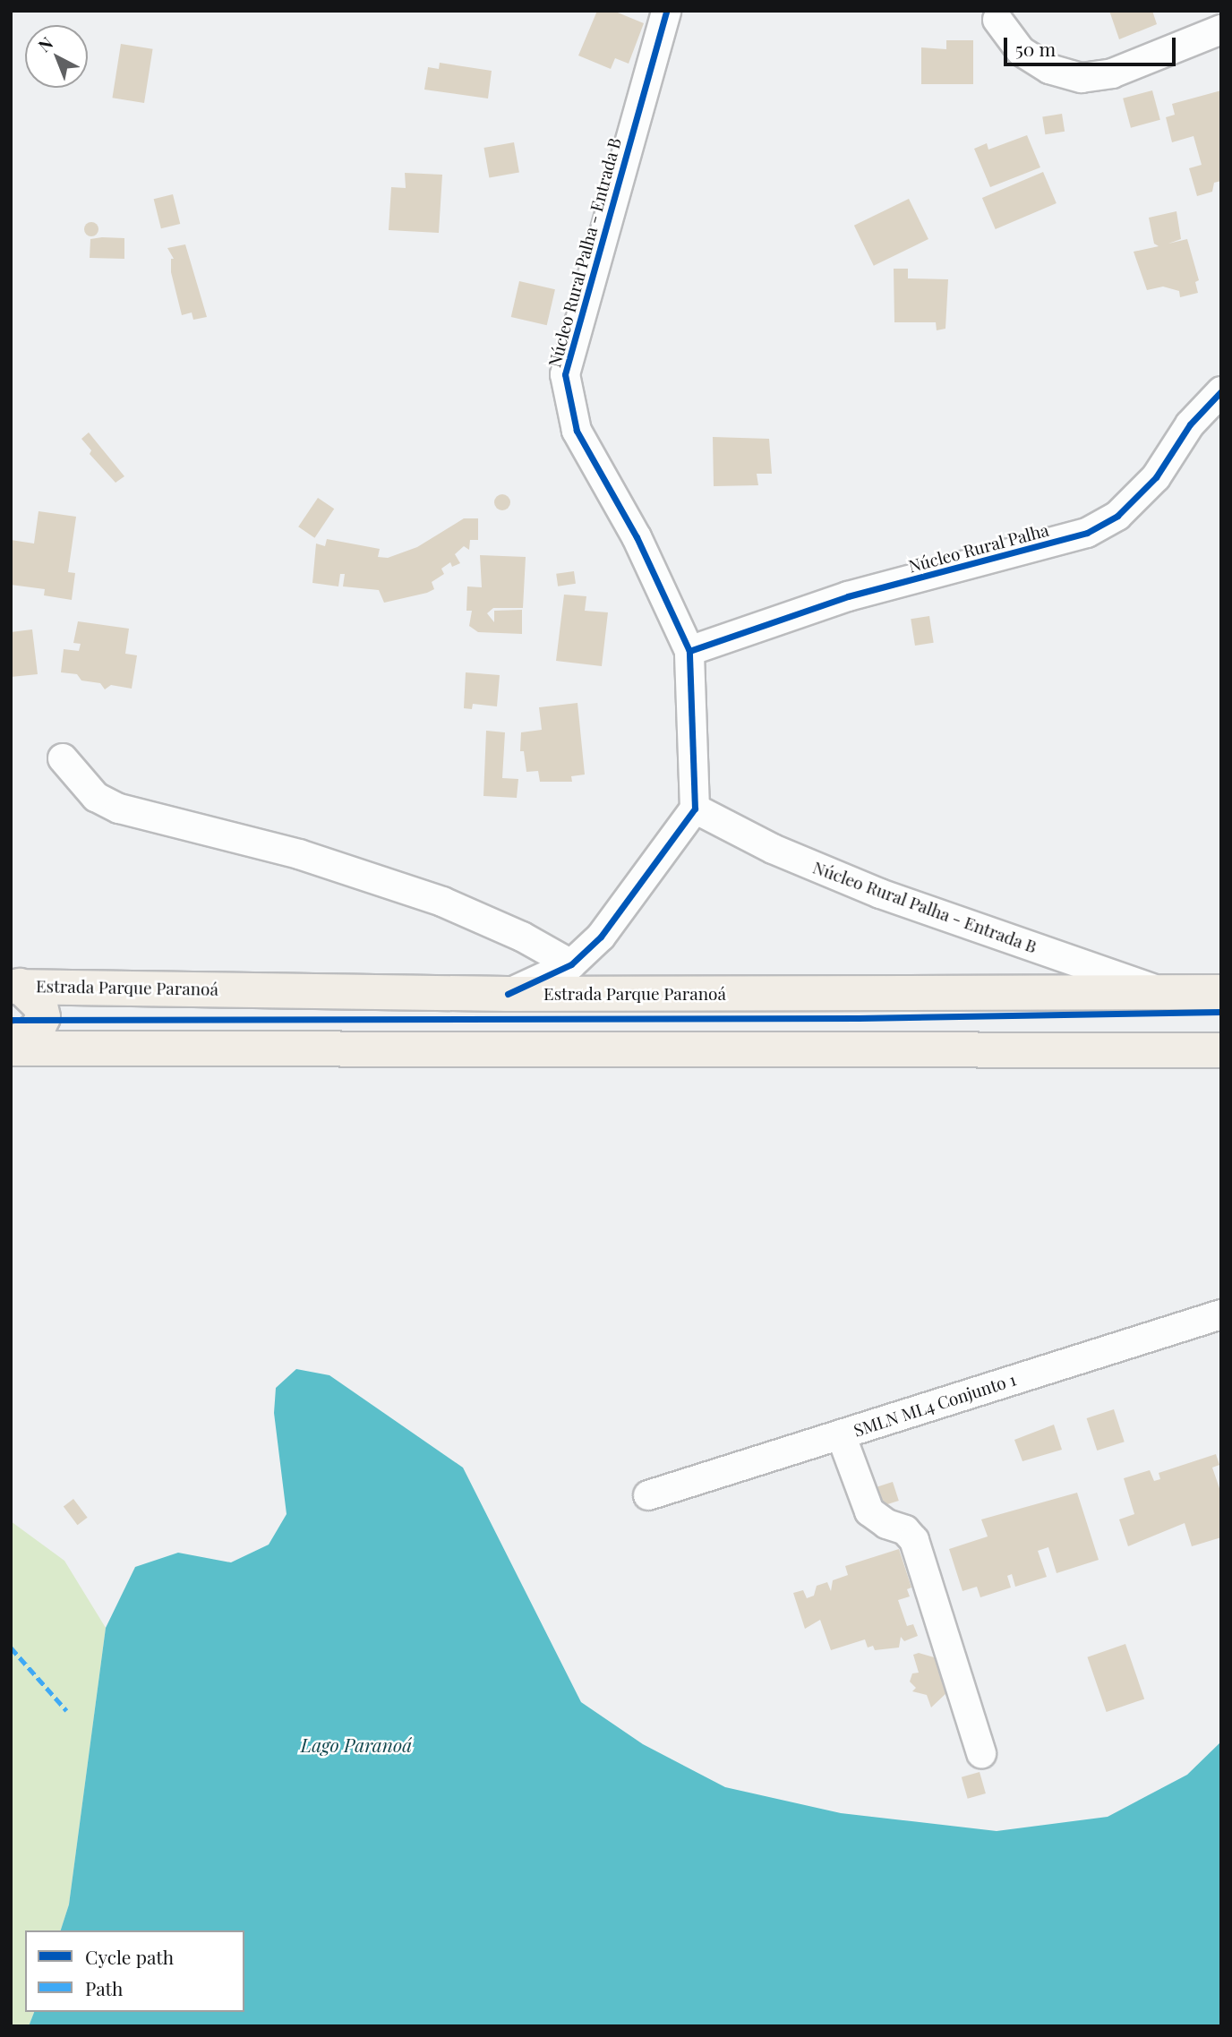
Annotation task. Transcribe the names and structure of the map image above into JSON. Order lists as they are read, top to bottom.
{
  "streets": {
    "main road": ["Estrada Parque Paranoá"],
    "street": ["Núcleo Rural Palha - Entrada B", "Núcleo Rural Palha", "SMLN ML4 Conjunto 1"]
  },
  "crossings": [
    ["Núcleo Rural Palha - Entrada B", "Núcleo Rural Palha"],
    ["Núcleo Rural Palha - Entrada B", "Estrada Parque Paranoá"]
  ],
  "water": ["Lago Paranoá"],
  "legend": ["Cycle path", "Path"],
  "scale_bar": "50 m",
  "north": "top left"
}
